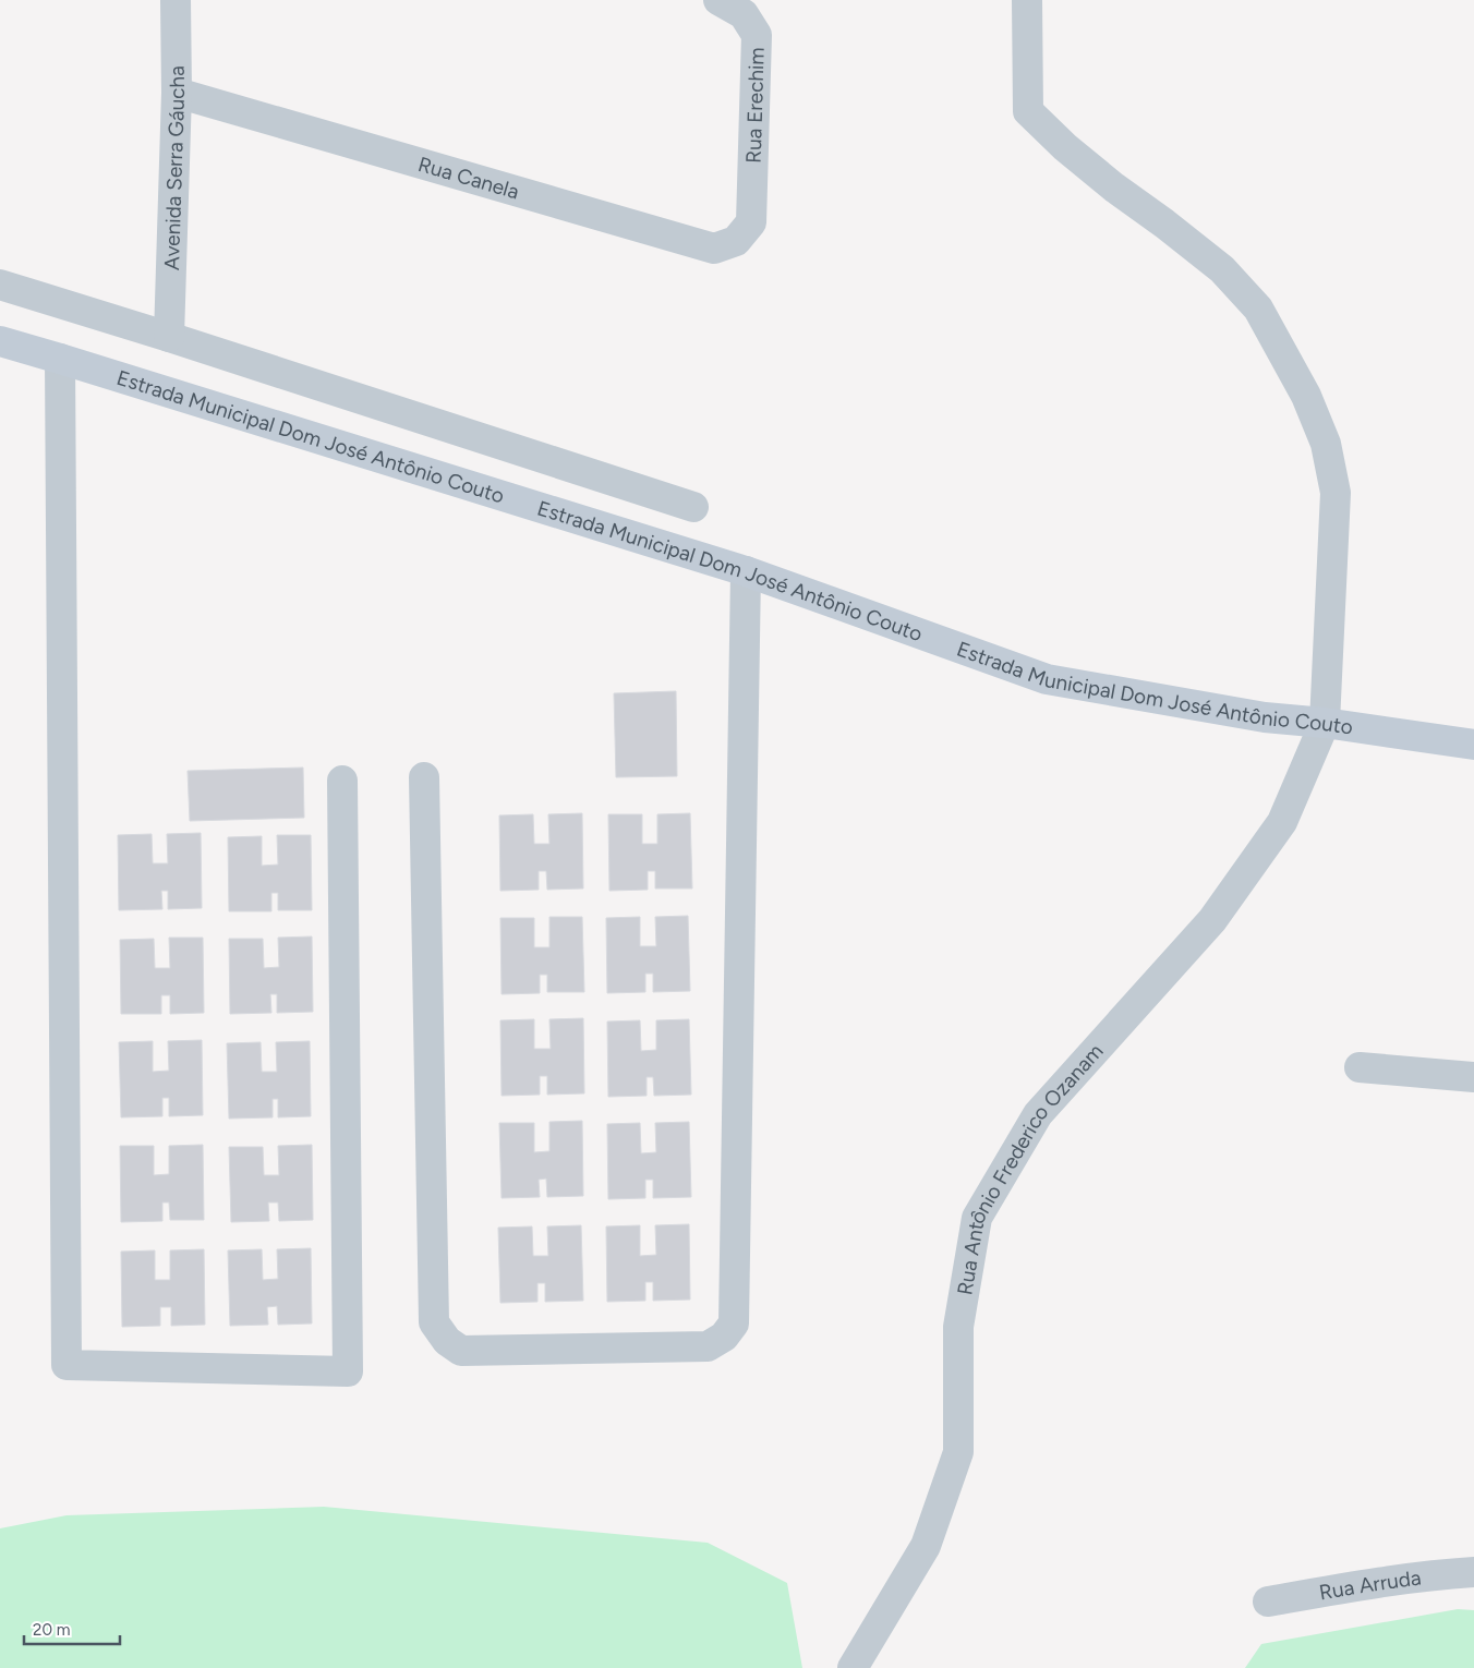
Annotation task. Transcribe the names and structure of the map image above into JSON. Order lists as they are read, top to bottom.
{
  "streets": {
    "main road": ["Estrada Municipal Dom José Antônio Couto"],
    "street": [
      "Rua Erechim",
      "Avenida Serra Gáucha",
      "Rua Canela",
      "Rua Antônio Frederico Ozanam",
      "Rua Arruda"
    ]
  },
  "crossings": [
    ["Rua Erechim", "Rua Canela"],
    ["Avenida Serra Gáucha", "Rua Canela"],
    ["Estrada Municipal Dom José Antônio Couto", "Rua Antônio Frederico Ozanam"]
  ],
  "scale_bar": "20 m"
}
